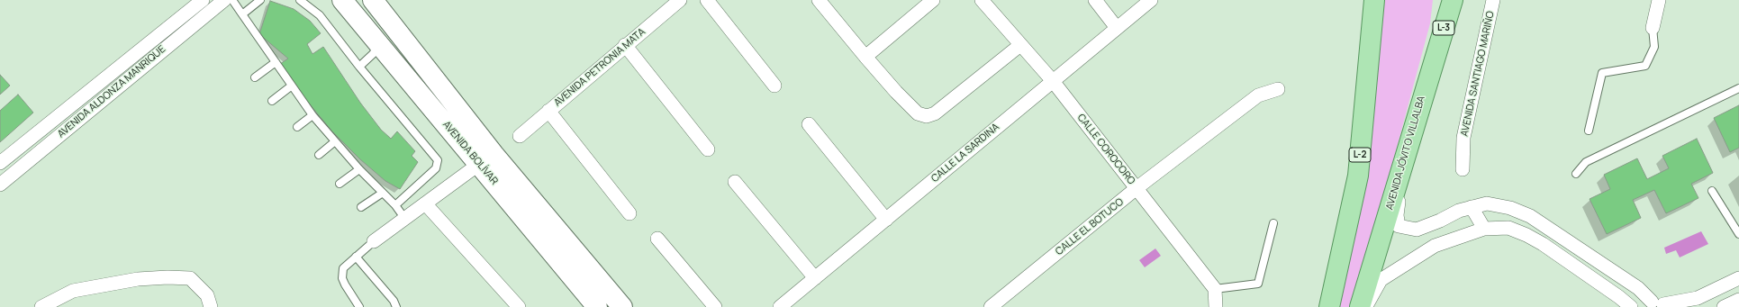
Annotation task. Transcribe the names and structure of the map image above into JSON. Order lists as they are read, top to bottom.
{
  "streets": {
    "main road": ["L-3", "AVENIDA JÓVITO VILLALBA", "L-2"],
    "street": [
      "AVENIDA PETRONIA MATA",
      "AVENIDA SANTIAGO MARIÑO",
      "AVENIDA ALDONZA MANRIQUE",
      "CALLE COROCORO",
      "AVENIDA BOLÍVAR",
      "CALLE LA SARDINA",
      "CALLE EL BOTUCO"
    ]
  },
  "crossings": [
    ["CALLE COROCORO", "CALLE LA SARDINA"],
    ["CALLE COROCORO", "CALLE EL BOTUCO"]
  ]
}
